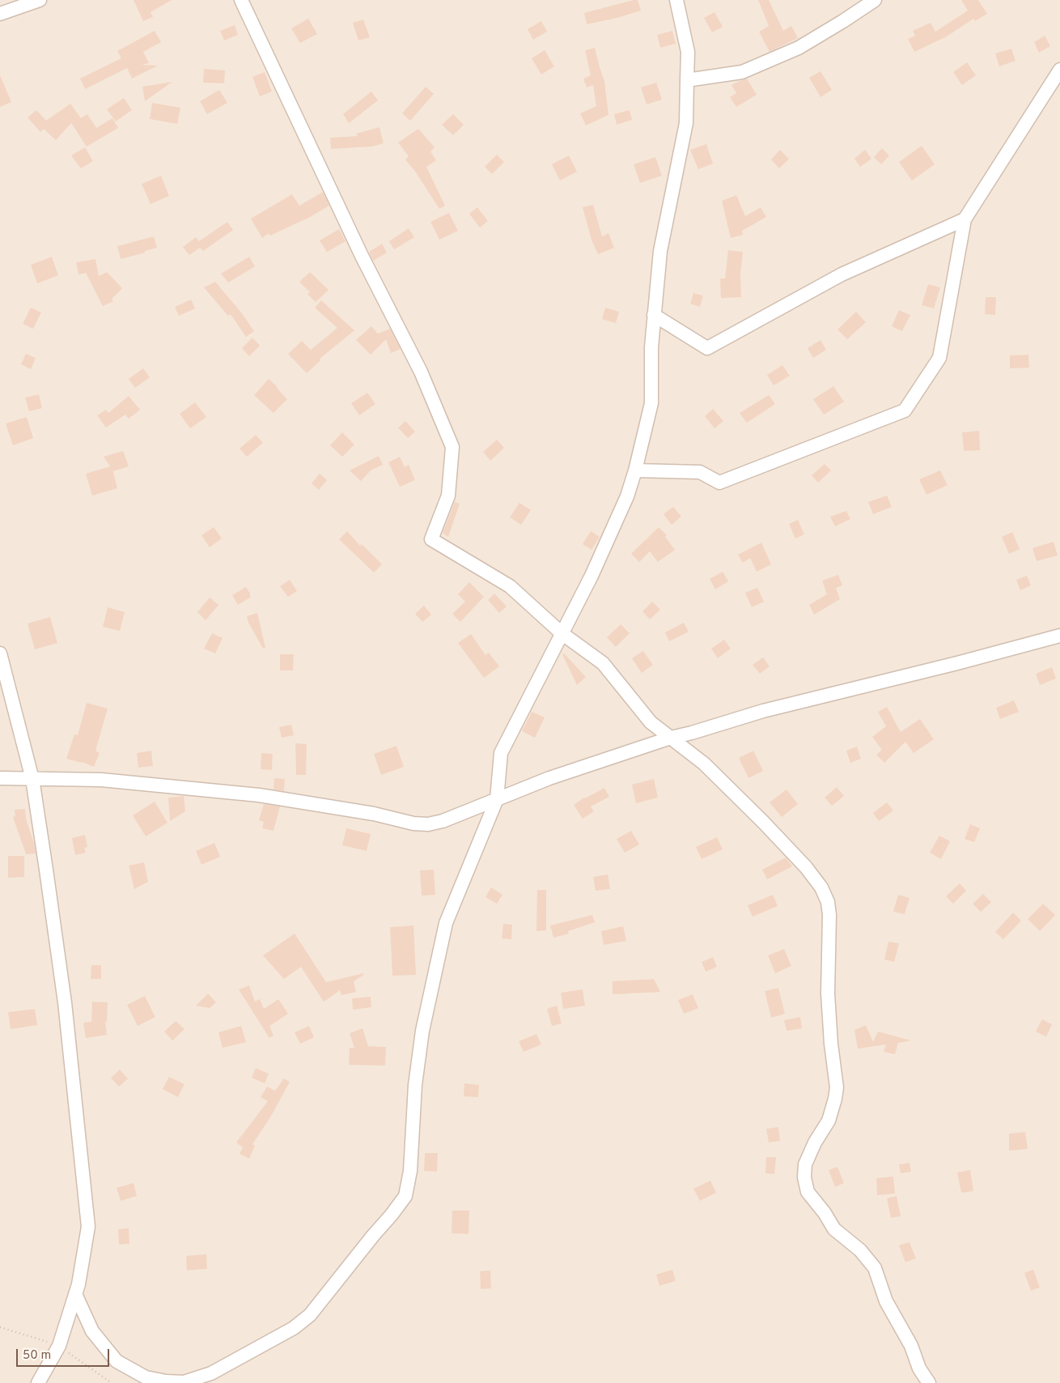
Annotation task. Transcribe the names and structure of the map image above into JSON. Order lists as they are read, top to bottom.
{
  "scale_bar": "50 m"
}
